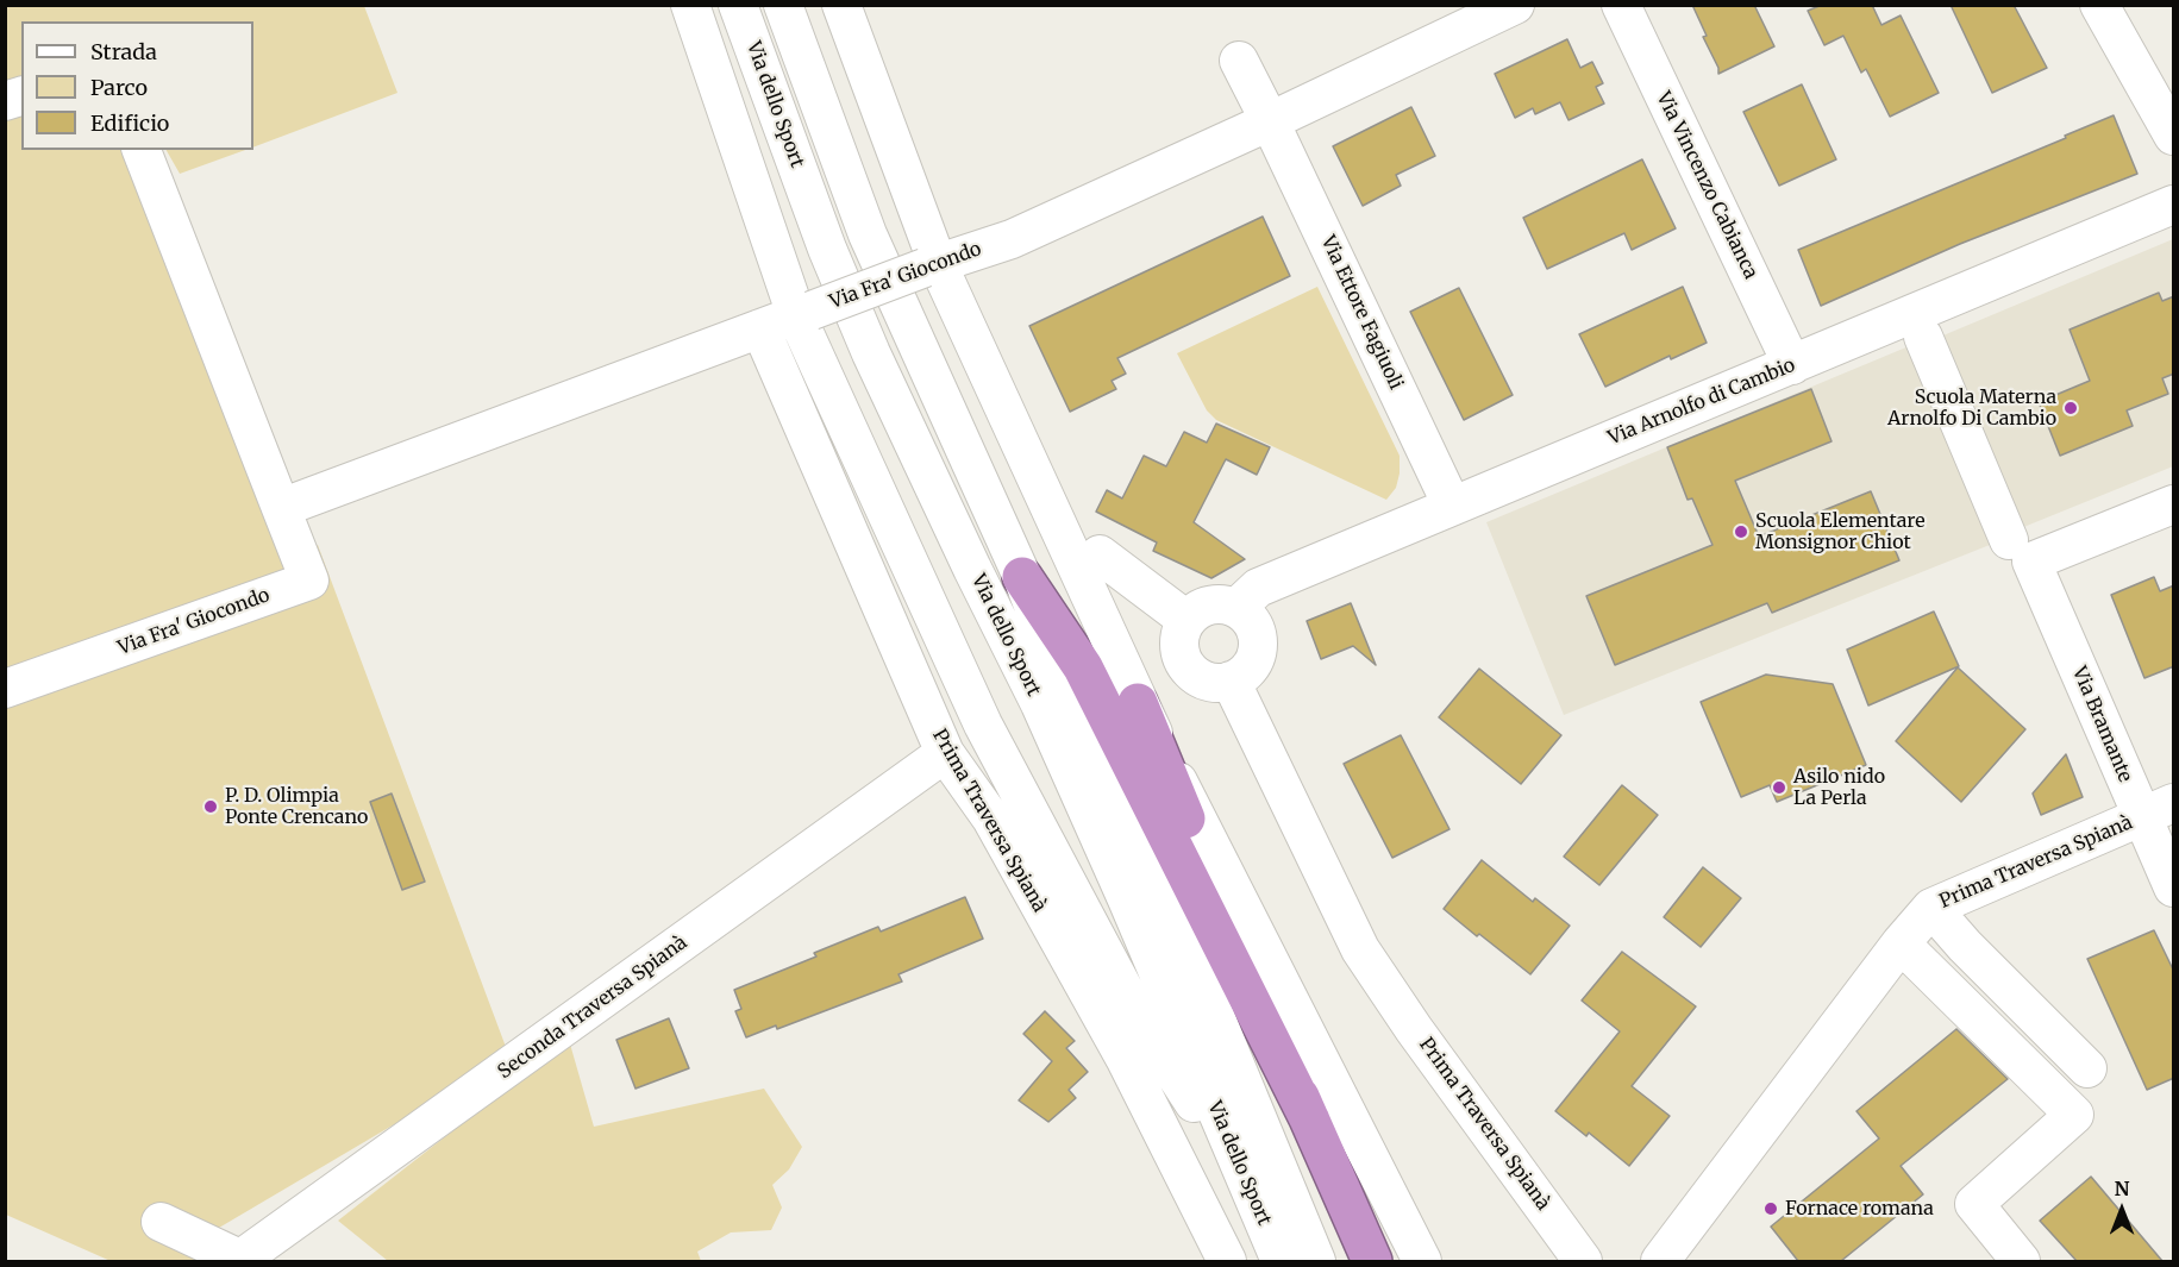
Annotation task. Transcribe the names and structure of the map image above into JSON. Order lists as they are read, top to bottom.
{
  "streets": {
    "street": [
      "Via dello Sport",
      "Via Vincenzo Cabianca",
      "Via Fra' Giocondo",
      "Via Ettore Fagiuoli",
      "Via Arnolfo di Cambio",
      "Via Bramante",
      "Prima Traversa Spianà",
      "Seconda Traversa Spianà"
    ]
  },
  "crossings": [
    ["Via Vincenzo Cabianca", "Via Arnolfo di Cambio"],
    ["Via Fra' Giocondo", "Via Ettore Fagiuoli"],
    ["Via Fra' Giocondo", "Prima Traversa Spianà"],
    ["Via Ettore Fagiuoli", "Via Arnolfo di Cambio"],
    ["Via Arnolfo di Cambio", "Prima Traversa Spianà"],
    ["Via Bramante", "Prima Traversa Spianà"],
    ["Prima Traversa Spianà", "Seconda Traversa Spianà"]
  ],
  "places": [
    "Scuola Materna Arnolfo Di Cambio",
    "Scuola Elementare Monsignor Chiot",
    "Asilo nido La Perla",
    "P. D. Olimpia Ponte Crencano",
    "Fornace romana"
  ],
  "legend": ["Strada", "Parco", "Edificio"],
  "north": "top"
}
